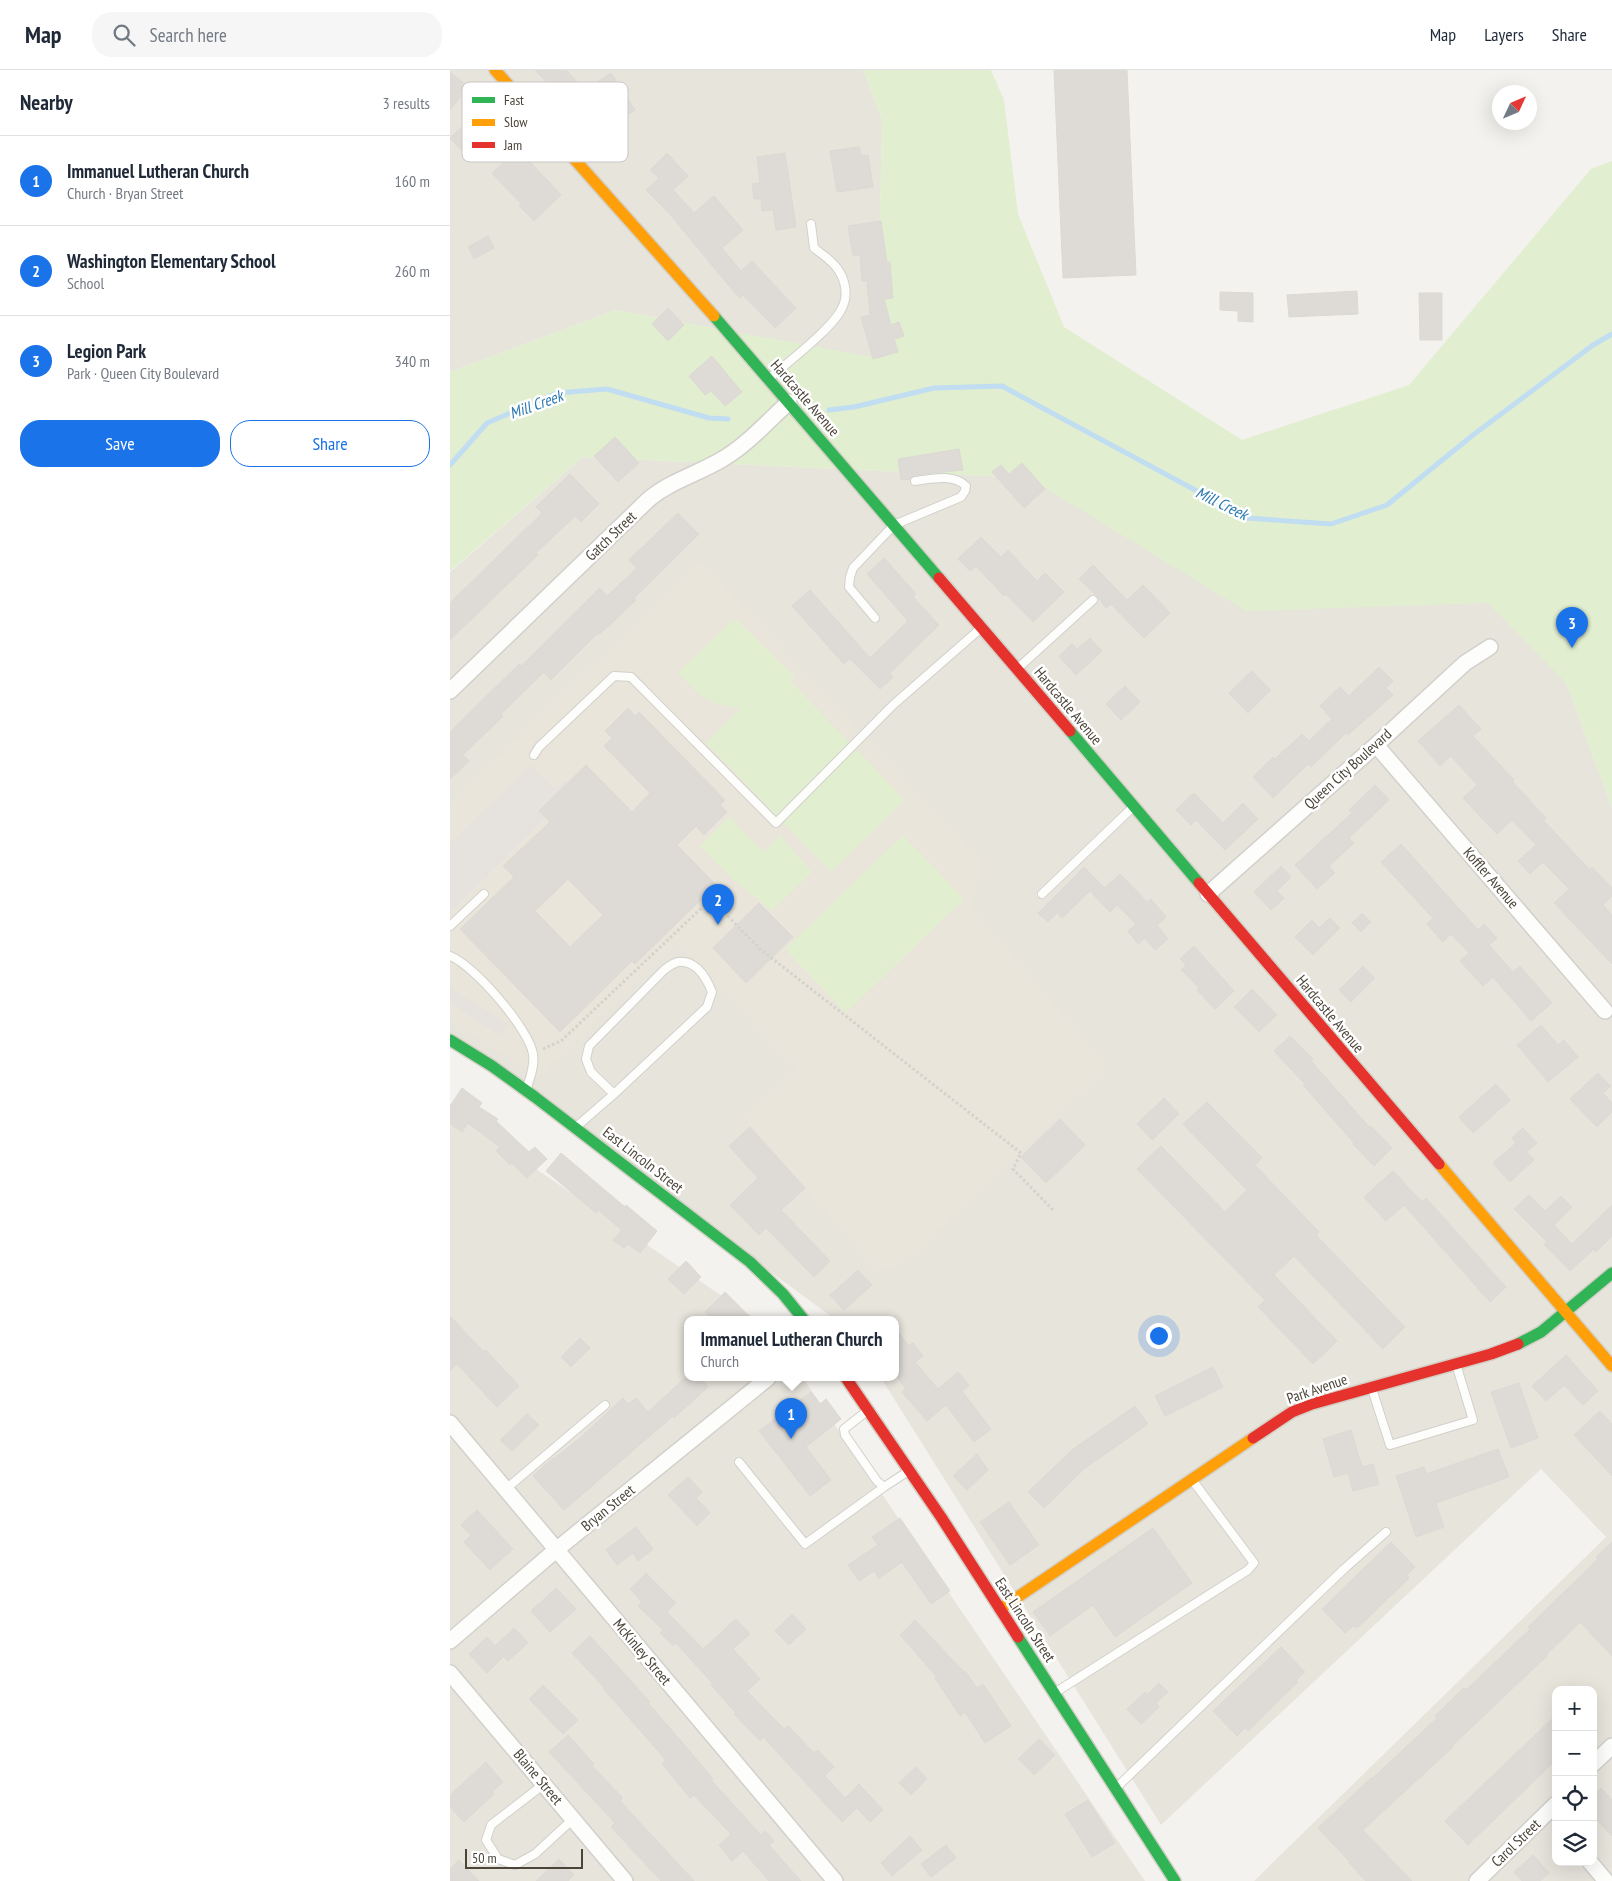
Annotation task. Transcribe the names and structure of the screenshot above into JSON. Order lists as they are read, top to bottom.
{
  "streets": {
    "street": [
      "Hardcastle Avenue",
      "Gatch Street",
      "Queen City Boulevard",
      "Koffler Avenue",
      "East Lincoln Street",
      "Park Avenue",
      "Bryan Street",
      "McKinley Street",
      "Blaine Street",
      "Carol Street"
    ]
  },
  "crossings": [
    ["Hardcastle Avenue", "Gatch Street"],
    ["Hardcastle Avenue", "Queen City Boulevard"],
    ["Hardcastle Avenue", "Park Avenue"],
    ["Queen City Boulevard", "Koffler Avenue"],
    ["East Lincoln Street", "Park Avenue"],
    ["Bryan Street", "McKinley Street"]
  ],
  "water": ["Mill Creek"],
  "legend": ["Fast", "Slow", "Jam"],
  "scale_bar": "50 m",
  "north": "top right",
  "page": {
    "header": "Map",
    "search": "Search here",
    "nav": ["Map", "Layers", "Share"],
    "heading": ["Nearby", "3 results"],
    "list": [
      {
        "mark": "1",
        "name": "Immanuel Lutheran Church",
        "note": "Church · Bryan Street",
        "value": "160 m"
      },
      {
        "mark": "2",
        "name": "Washington Elementary School",
        "note": "School",
        "value": "260 m"
      },
      {
        "mark": "3",
        "name": "Legion Park",
        "note": "Park · Queen City Boulevard",
        "value": "340 m"
      }
    ],
    "buttons": ["Save", "Share"],
    "pins": ["3", "2", "1"],
    "popup": ["Immanuel Lutheran Church", "Church"],
    "map_buttons": ["+", "−"],
    "scale": "50 m"
  }
}
